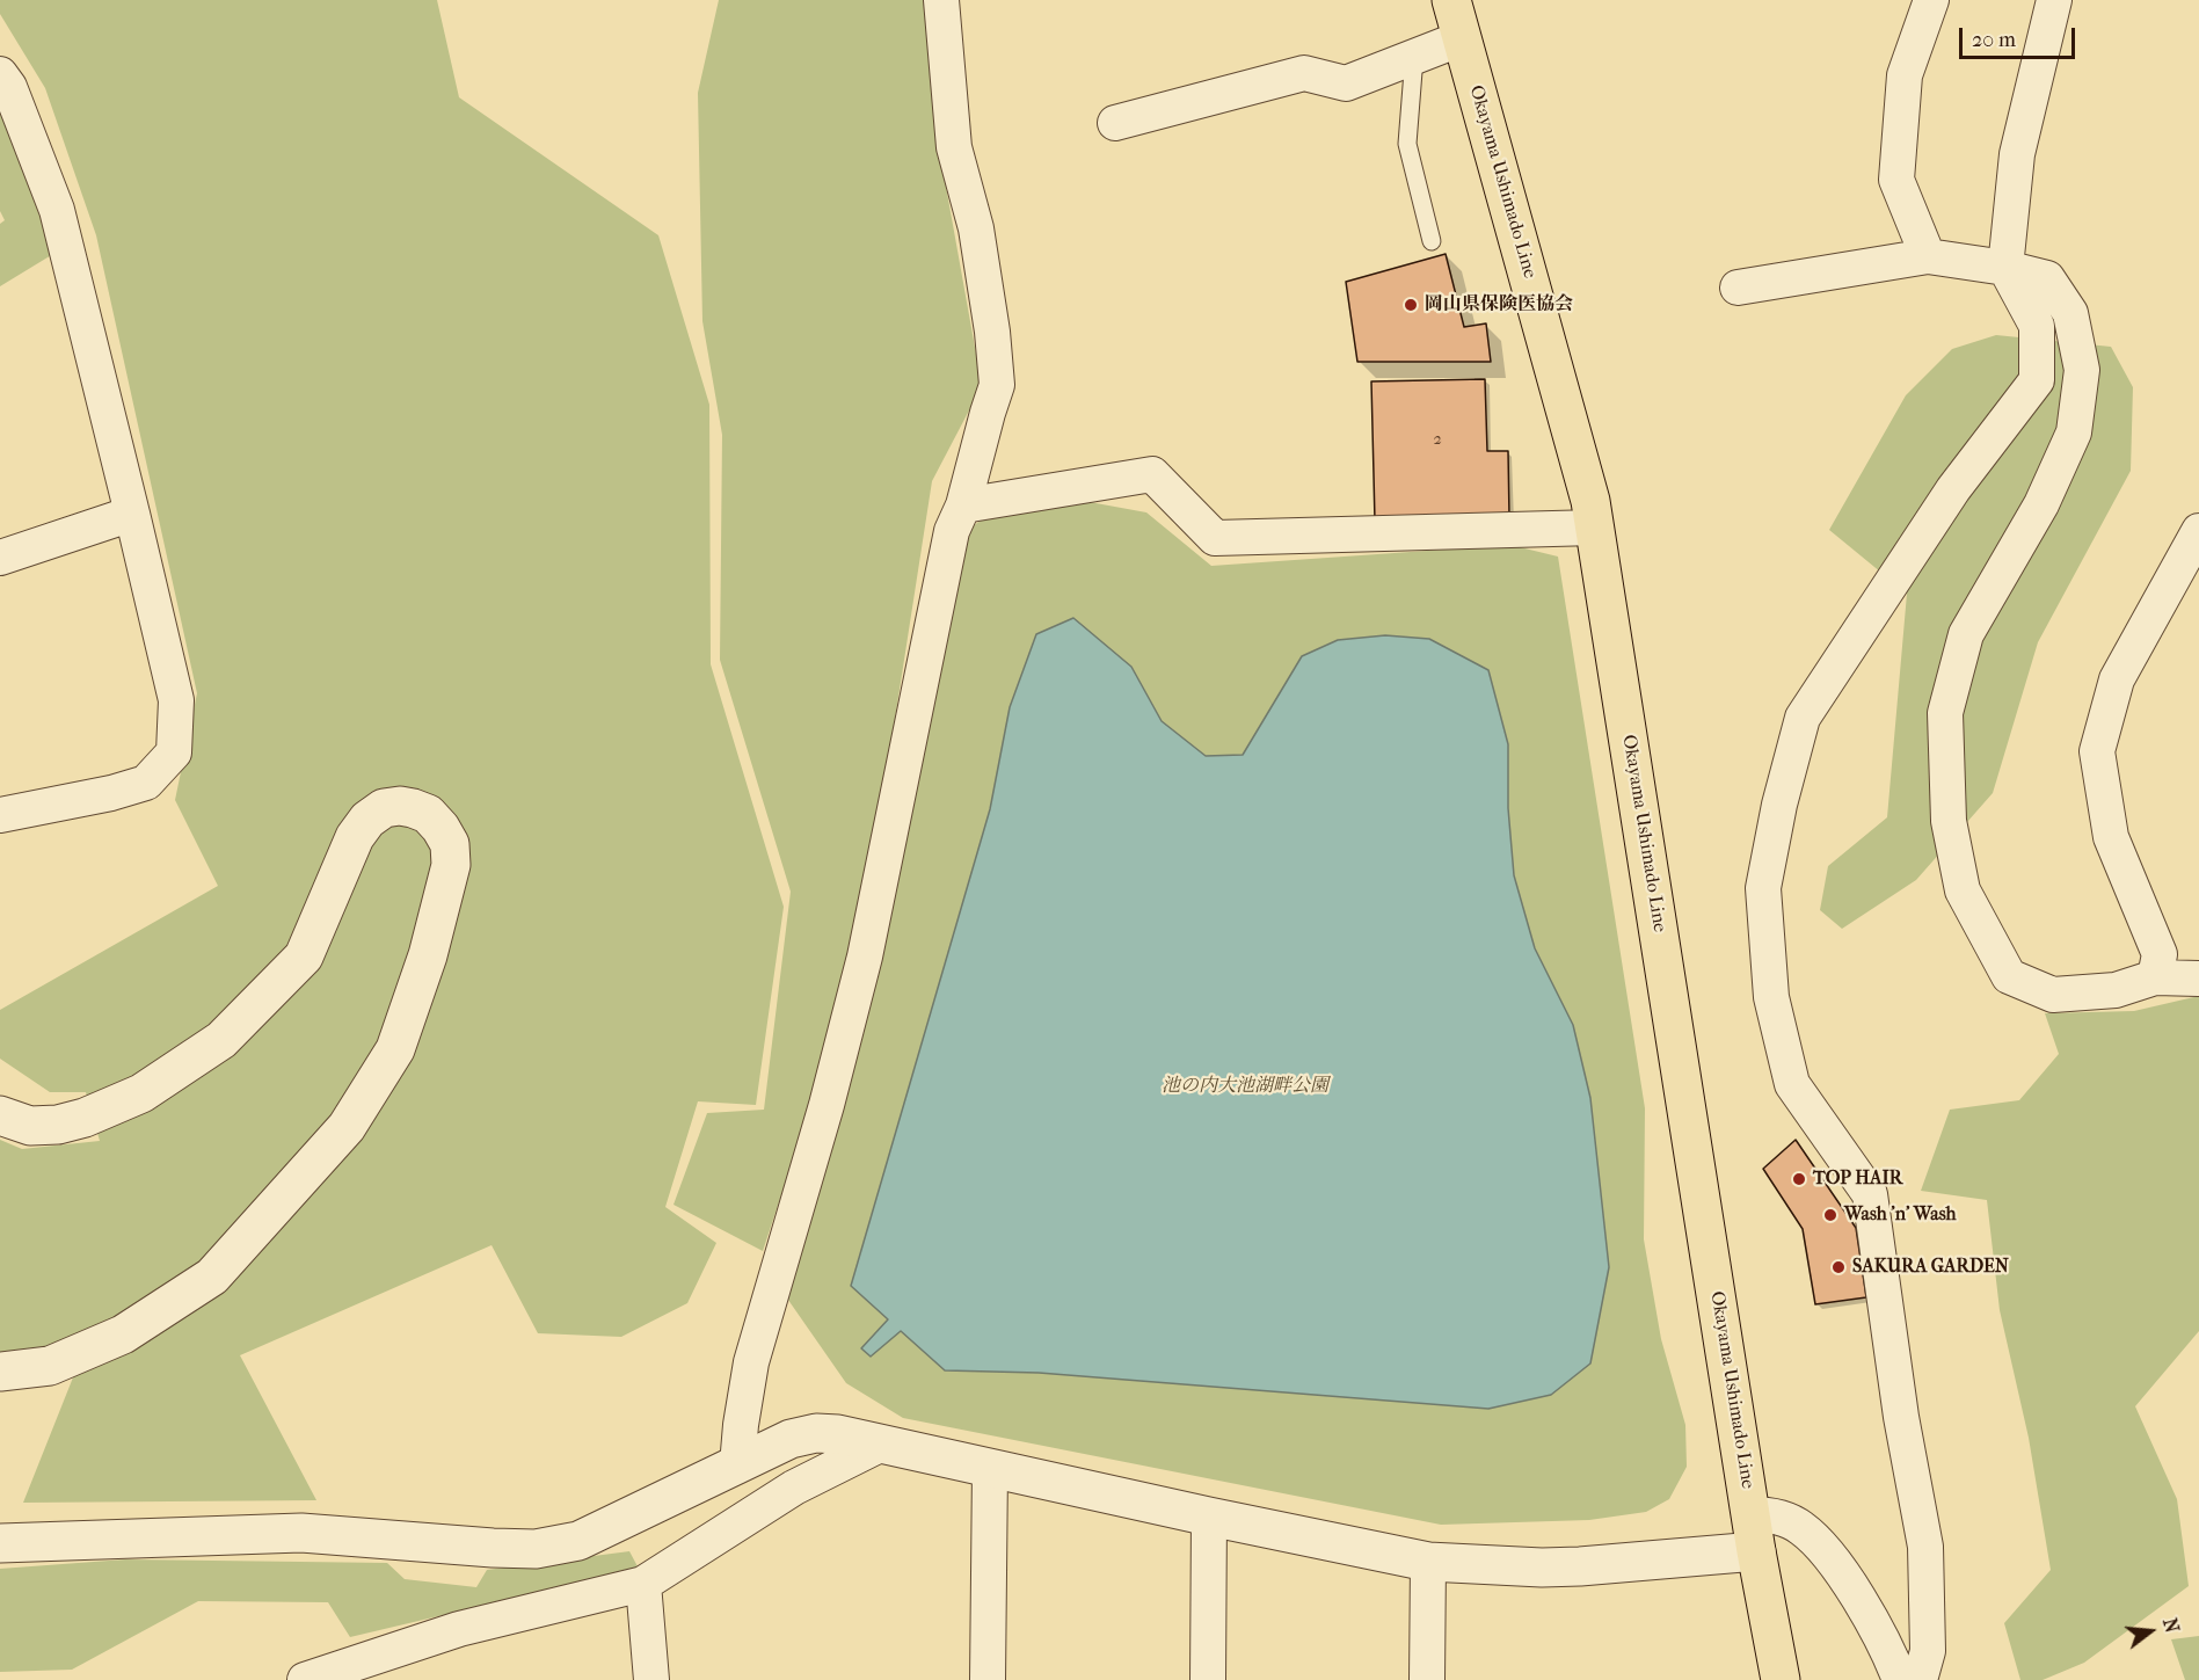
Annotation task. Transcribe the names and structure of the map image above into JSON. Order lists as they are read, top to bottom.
{
  "streets": {
    "main road": ["Okayama Ushimado Line"]
  },
  "parks": ["池の内大池湖畔公園"],
  "places": [
    "岡山県保険医協会",
    "TOP HAIR",
    "Wash 'n' Wash",
    "SAKURA GARDEN"
  ],
  "house_numbers": ["2"],
  "scale_bar": "20 m",
  "north": "right"
}
